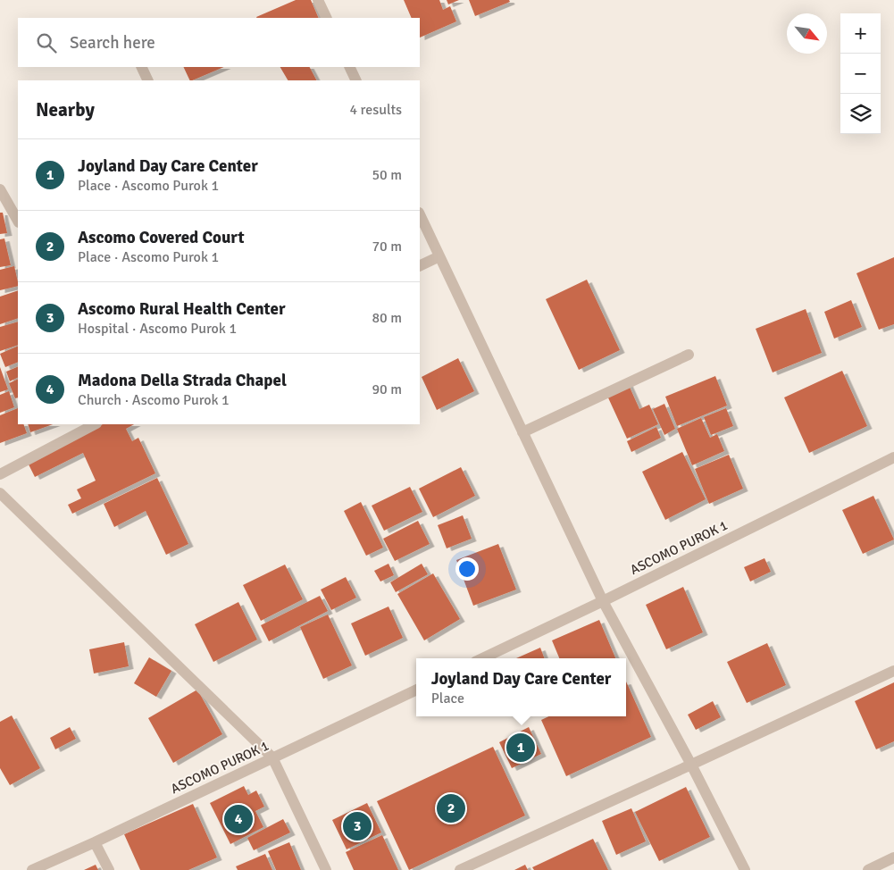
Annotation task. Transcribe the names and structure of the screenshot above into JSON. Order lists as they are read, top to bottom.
{
  "streets": {
    "street": ["ASCOMO PUROK 1"]
  },
  "north": "bottom right",
  "page": {
    "map_buttons": ["+", "−"],
    "search": "Search here",
    "heading": ["Nearby", "4 results"],
    "list": [
      {
        "mark": "1",
        "name": "Joyland Day Care Center",
        "note": "Place · Ascomo Purok 1",
        "value": "50 m"
      },
      {
        "mark": "2",
        "name": "Ascomo Covered Court",
        "note": "Place · Ascomo Purok 1",
        "value": "70 m"
      },
      {
        "mark": "3",
        "name": "Ascomo Rural Health Center",
        "note": "Hospital · Ascomo Purok 1",
        "value": "80 m"
      },
      {
        "mark": "4",
        "name": "Madona Della Strada Chapel",
        "note": "Church · Ascomo Purok 1",
        "value": "90 m"
      }
    ],
    "popup": ["Joyland Day Care Center", "Place"],
    "pins": [
      "1",
      "2",
      "4",
      "3"
    ]
  }
}
